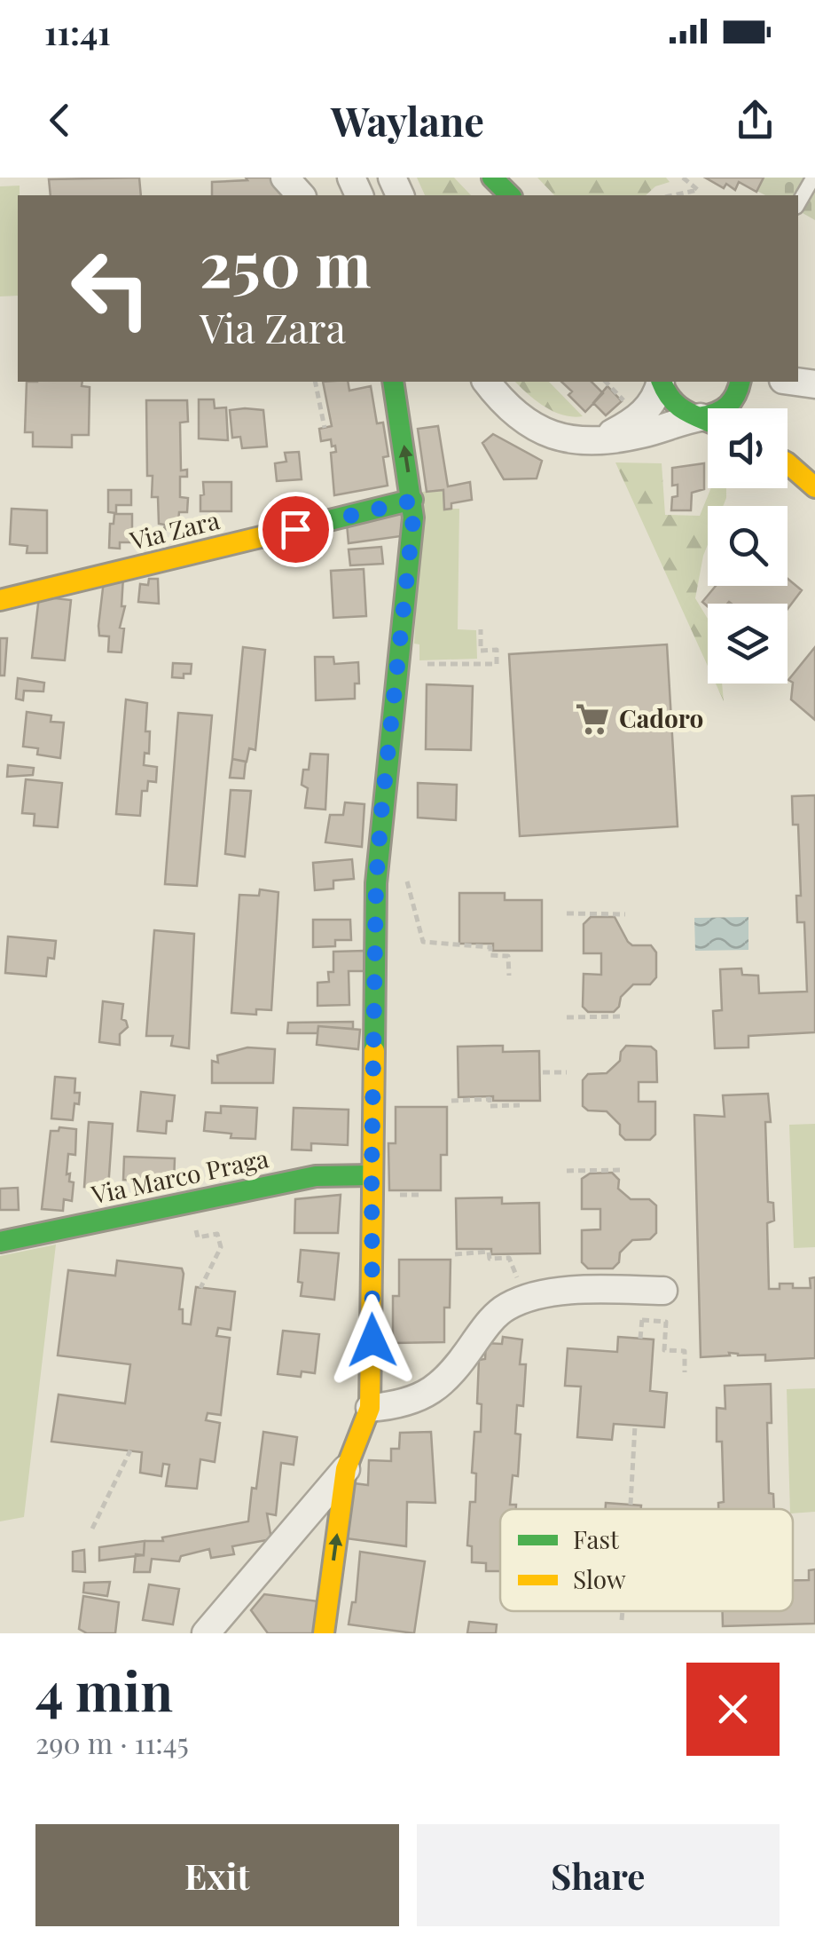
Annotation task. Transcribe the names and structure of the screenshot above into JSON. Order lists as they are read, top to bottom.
{
  "streets": {
    "street": ["Via Zara", "Via Marco Praga"]
  },
  "places": {
    "supermarket": ["Cadoro"]
  },
  "legend": ["Fast", "Slow"],
  "page": {
    "status": "11:41",
    "header": "Waylane",
    "turn": ["250 m", "Via Zara"],
    "heading": ["4 min", "290 m · 11:45"],
    "buttons": ["Exit", "Share"]
  }
}
